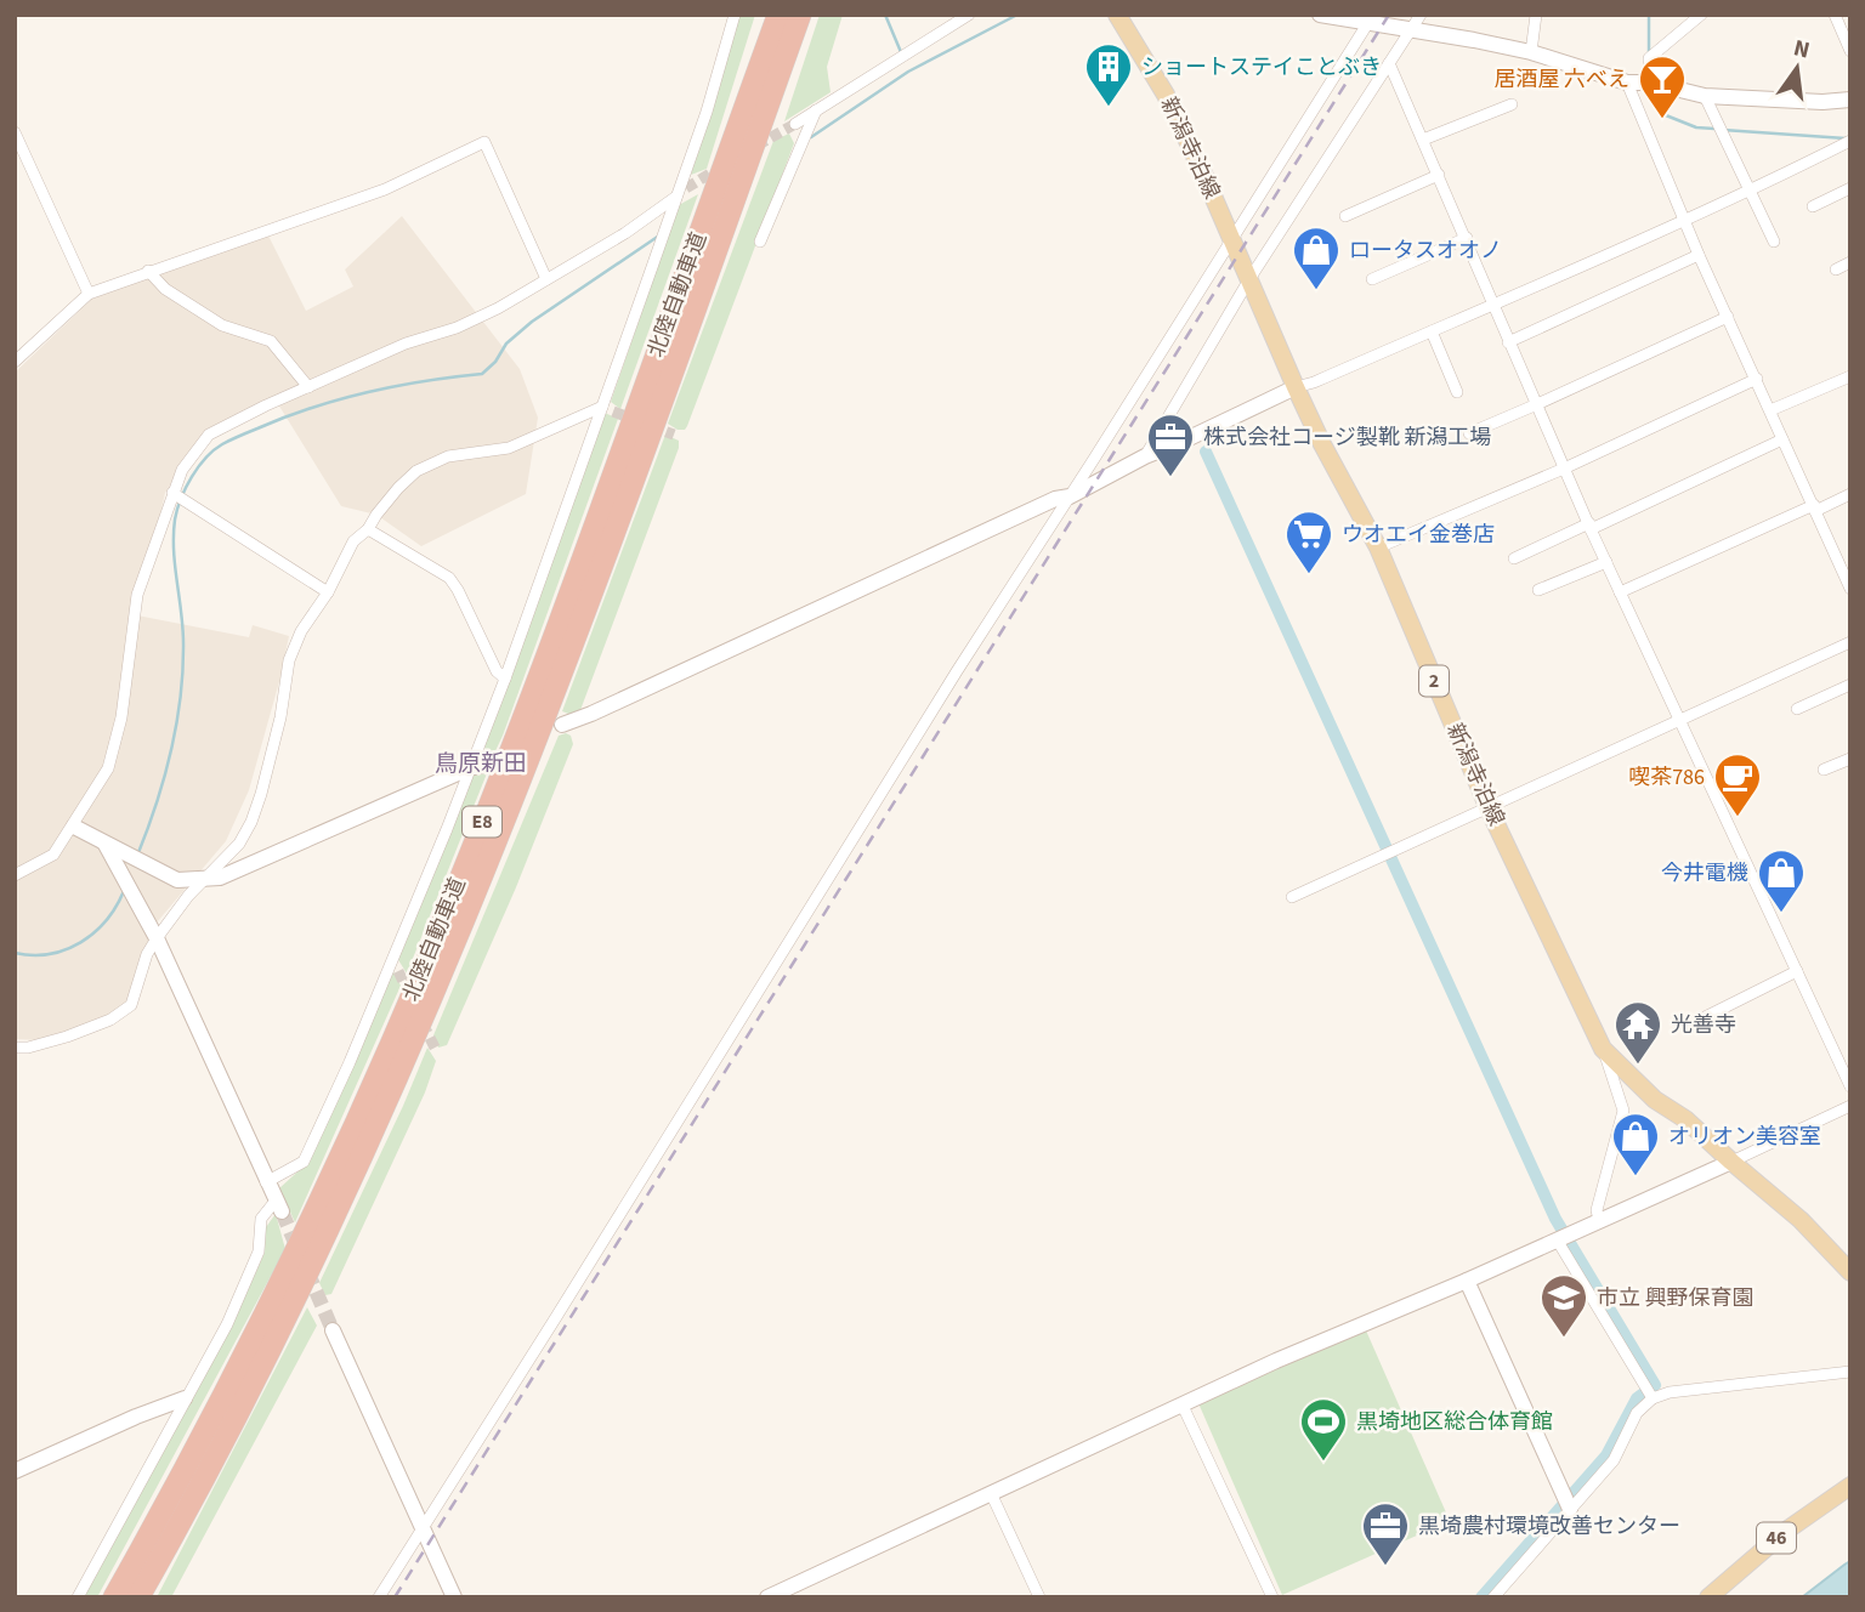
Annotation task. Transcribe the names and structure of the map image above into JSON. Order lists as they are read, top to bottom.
{
  "streets": {
    "highway": ["北陸自動車道", "E8"],
    "main road": ["新潟寺泊線", "2", "46"]
  },
  "districts": ["鳥原新田"],
  "places": {
    "building": ["ショートステイことぶき"],
    "bar": ["居酒屋 六べえ"],
    "shop": ["ロータスオオノ", "今井電機", "オリオン美容室"],
    "office": ["株式会社コージ製靴 新潟工場", "黒埼農村環境改善センター"],
    "supermarket": ["ウオエイ金巻店"],
    "cafe": ["喫茶786"],
    "temple": ["光善寺"],
    "school or university": ["市立 興野保育園"],
    "sports": ["黒埼地区総合体育館"]
  },
  "north": "top"
}
